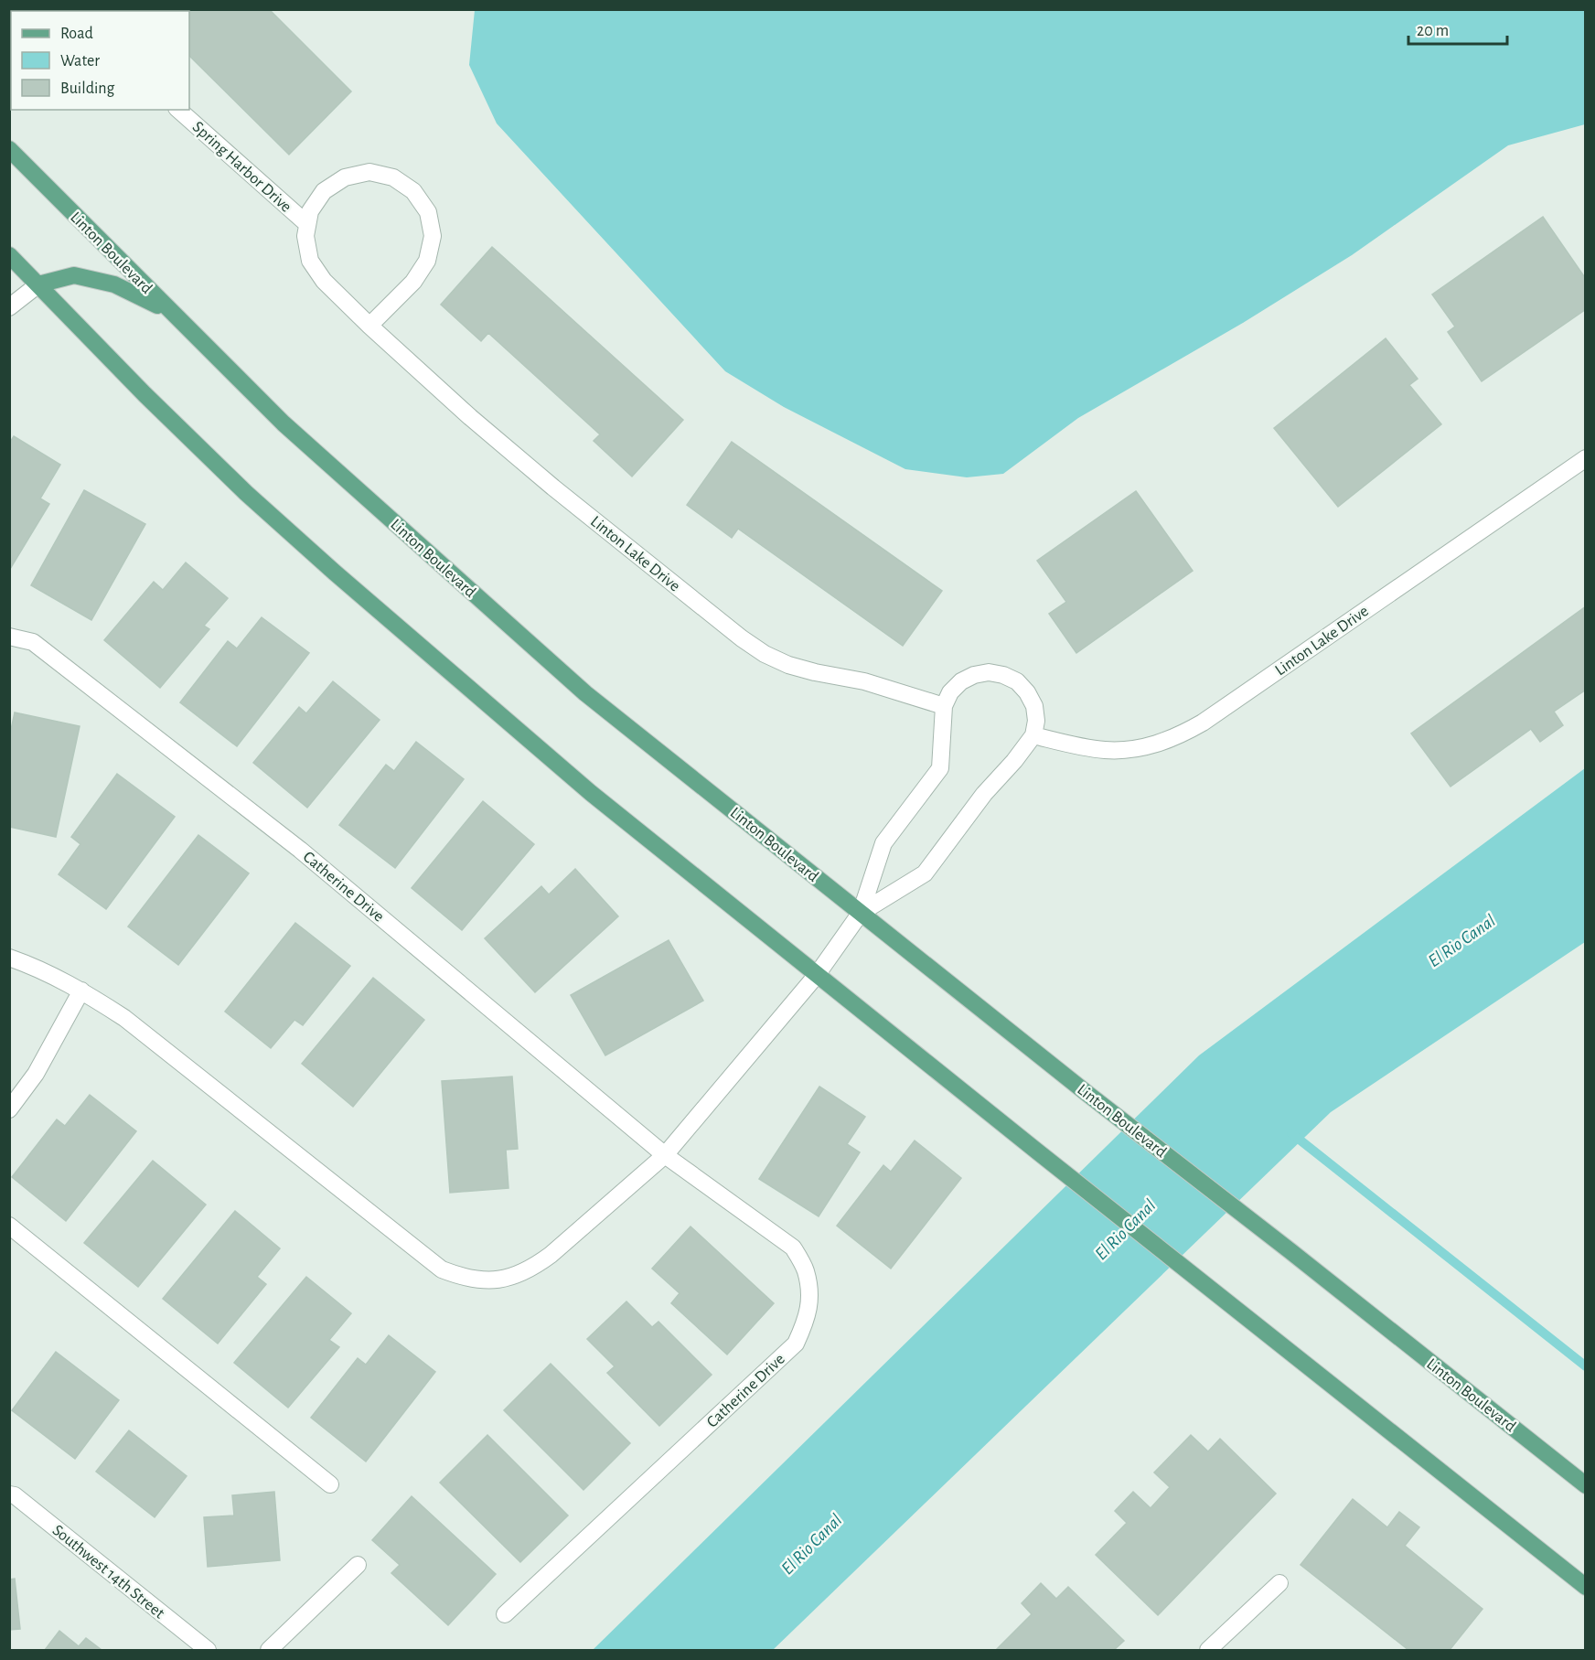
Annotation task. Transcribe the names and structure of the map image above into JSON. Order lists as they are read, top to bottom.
{
  "streets": {
    "main road": ["Linton Boulevard"],
    "street": [
      "Spring Harbor Drive",
      "Linton Lake Drive",
      "Catherine Drive",
      "Southwest 14th Street"
    ]
  },
  "crossings": [
    ["Spring Harbor Drive", "Linton Lake Drive"]
  ],
  "water": ["El Rio Canal"],
  "legend": ["Road", "Water", "Building"],
  "scale_bar": "20 m"
}
